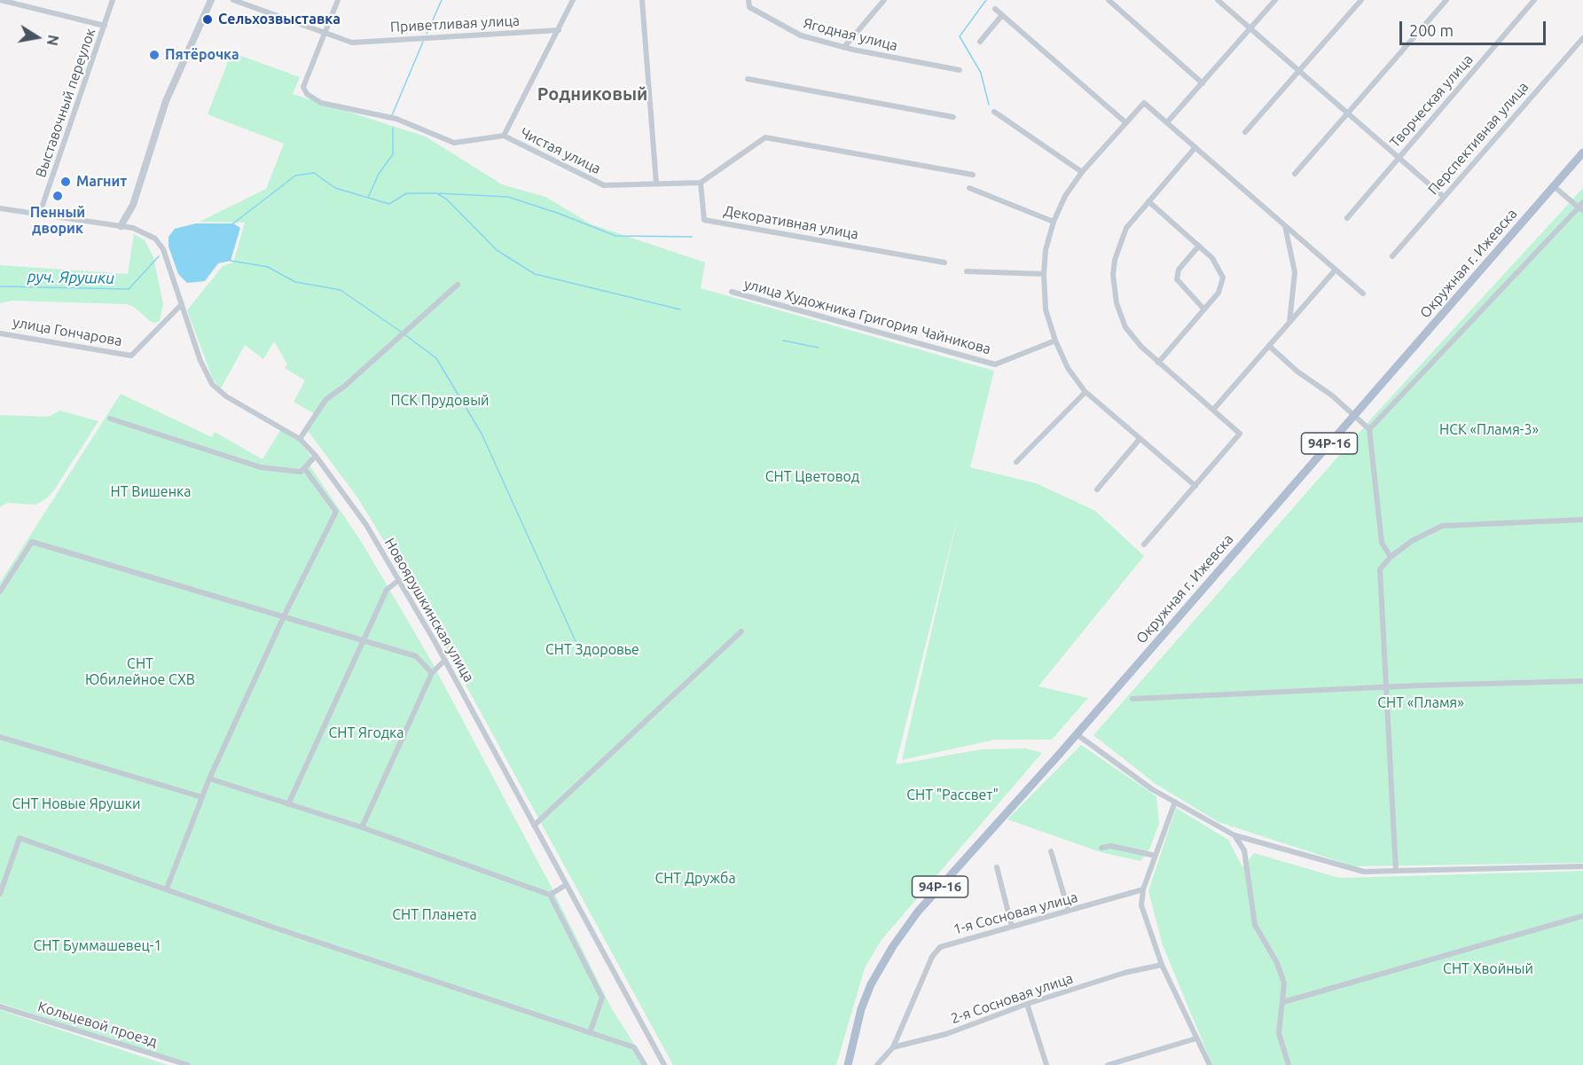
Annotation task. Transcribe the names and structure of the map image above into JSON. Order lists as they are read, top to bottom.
{
  "streets": {
    "main road": ["Окружная г. Ижевска", "94Р-16"],
    "street": [
      "Приветливая улица",
      "Ягодная улица",
      "Творческая улица",
      "Выставочный переулок",
      "Перспективная улица",
      "Чистая улица",
      "Декоративная улица",
      "улица Художника Григория Чайникова",
      "улица Гончарова",
      "Новоярушкинская улица",
      "1-я Сосновая улица",
      "2-я Сосновая улица",
      "Кольцевой проезд"
    ]
  },
  "crossings": [
    ["Приветливая улица", "Чистая улица"],
    ["Выставочный переулок", "Новоярушкинская улица"],
    ["Чистая улица", "Декоративная улица"],
    ["улица Гончарова", "Новоярушкинская улица"],
    ["1-я Сосновая улица", "2-я Сосновая улица"]
  ],
  "districts": ["Родниковый"],
  "water": ["руч. Ярушки"],
  "parks": [
    "ПСК Прудовый",
    "НСК «Пламя-3»",
    "СНТ Цветовод",
    "НТ Вишенка",
    "СНТ Здоровье",
    "СНТ Юбилейное СХВ",
    "СНТ «Пламя»",
    "СНТ Ягодка",
    "СНТ \"Рассвет\"",
    "СНТ Новые Ярушки",
    "СНТ Дружба",
    "СНТ Планета",
    "СНТ Буммашевец-1",
    "СНТ Хвойный"
  ],
  "places": [
    "Сельхозвыставка",
    "Пятёрочка",
    "Магнит",
    "Пенный дворик"
  ],
  "scale_bar": "200 m",
  "north": "right"
}
